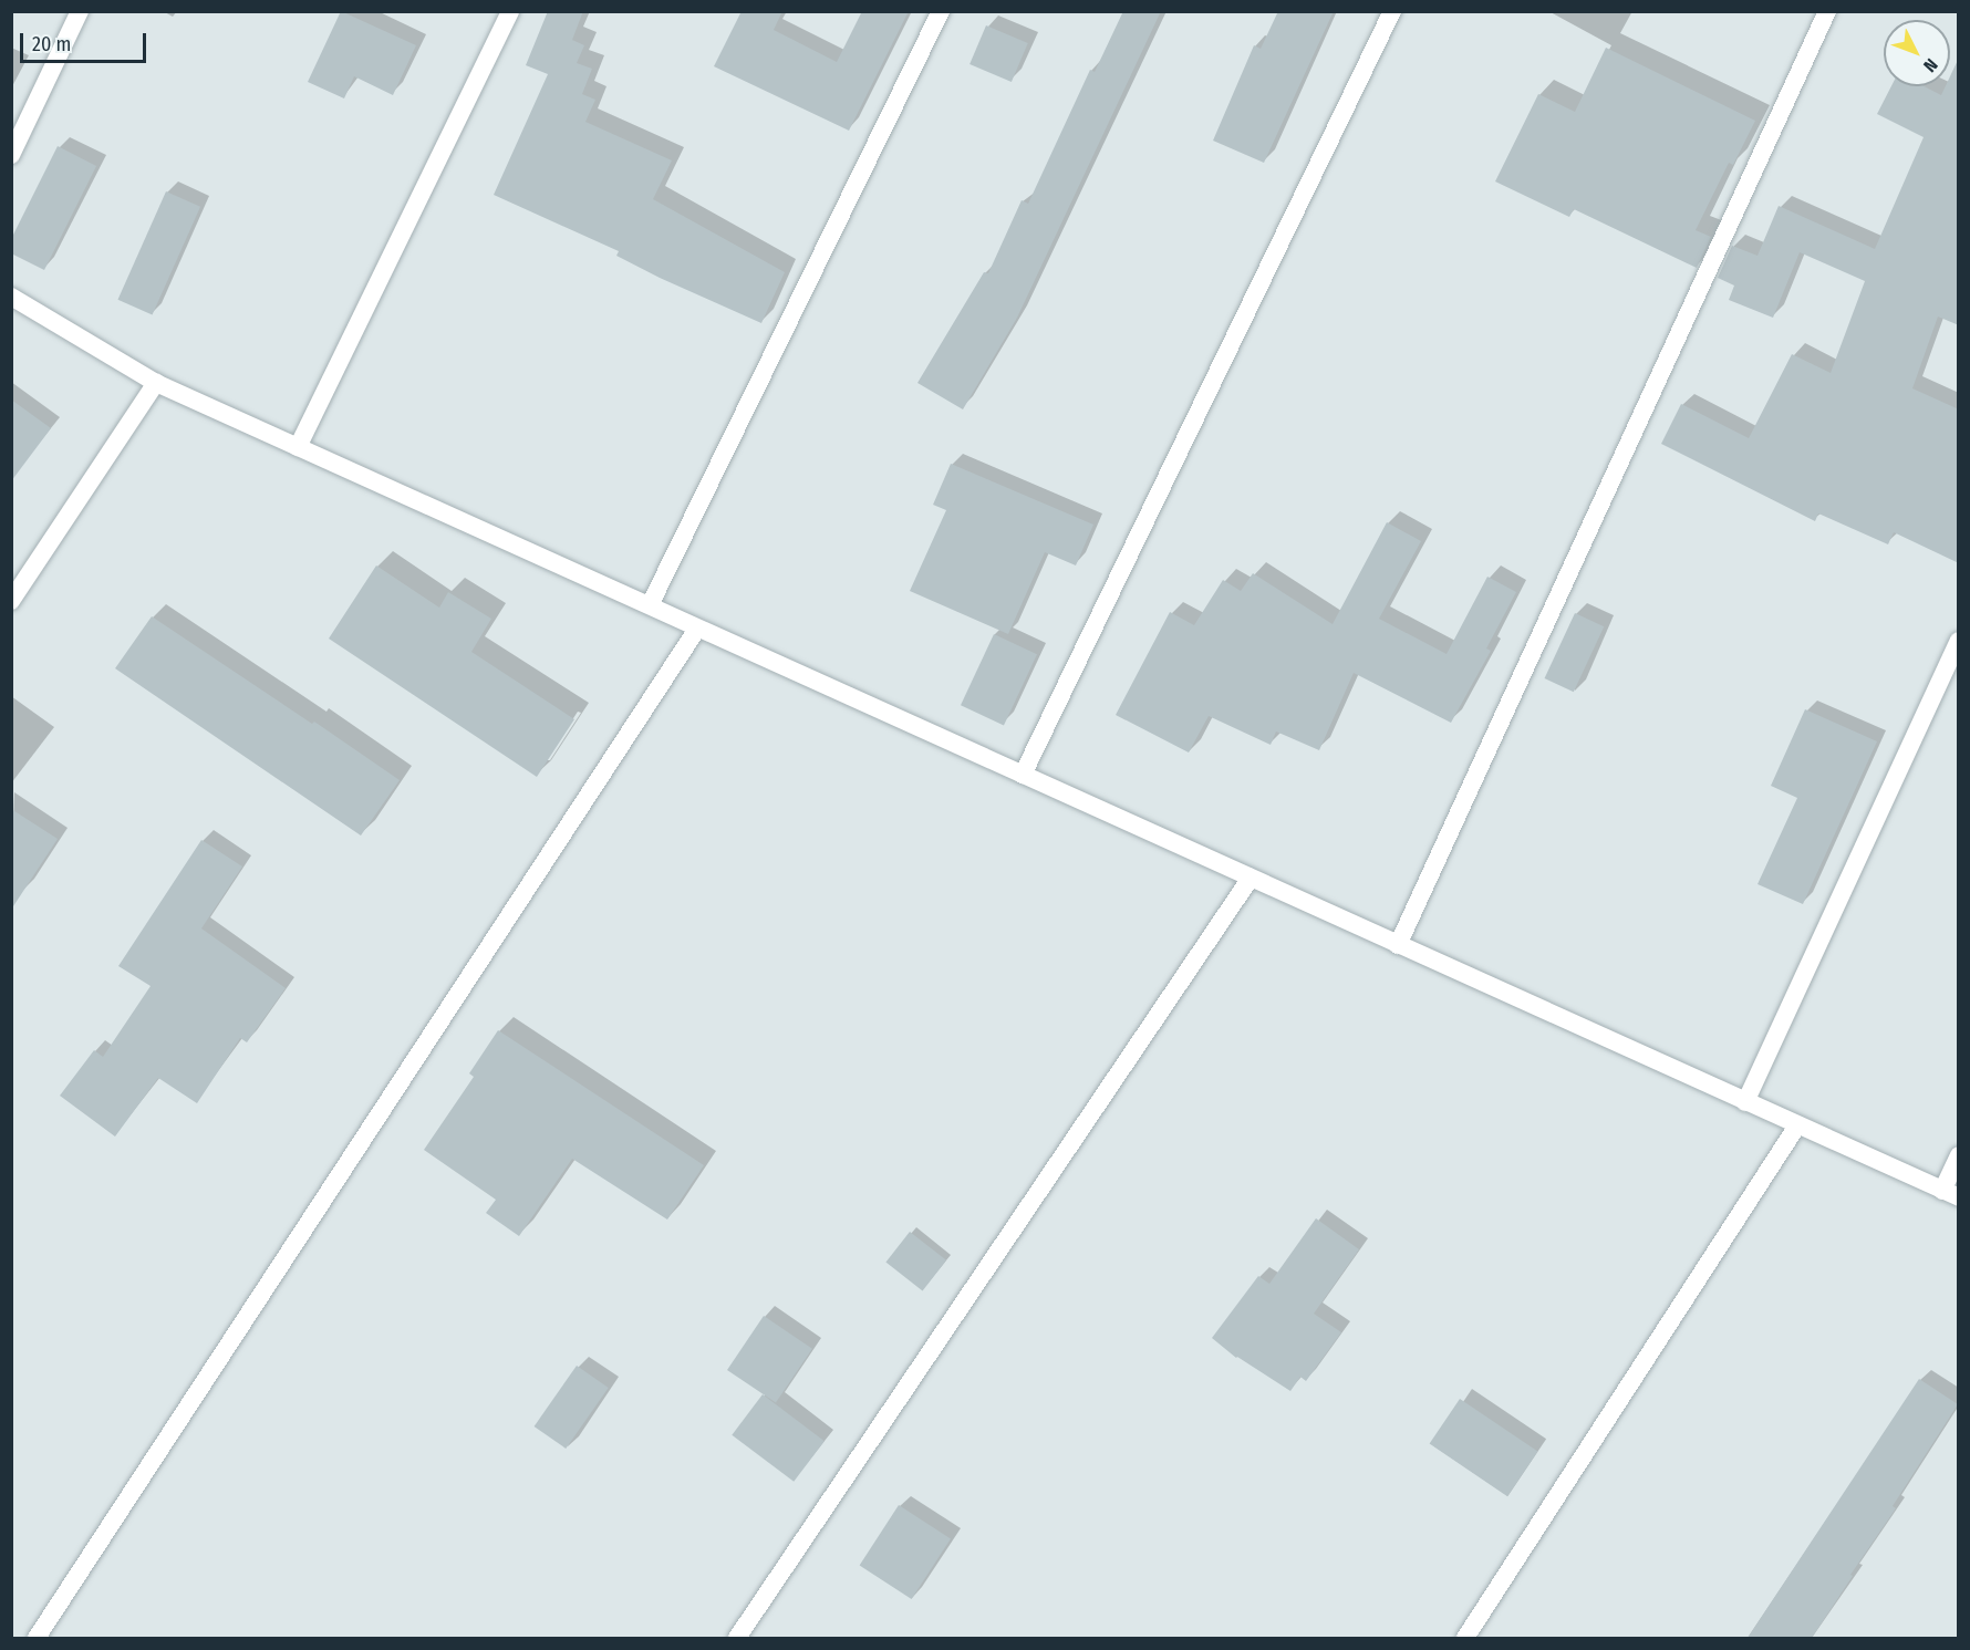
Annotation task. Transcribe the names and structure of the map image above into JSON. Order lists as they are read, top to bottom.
{
  "scale_bar": "20 m",
  "north": "bottom right"
}
